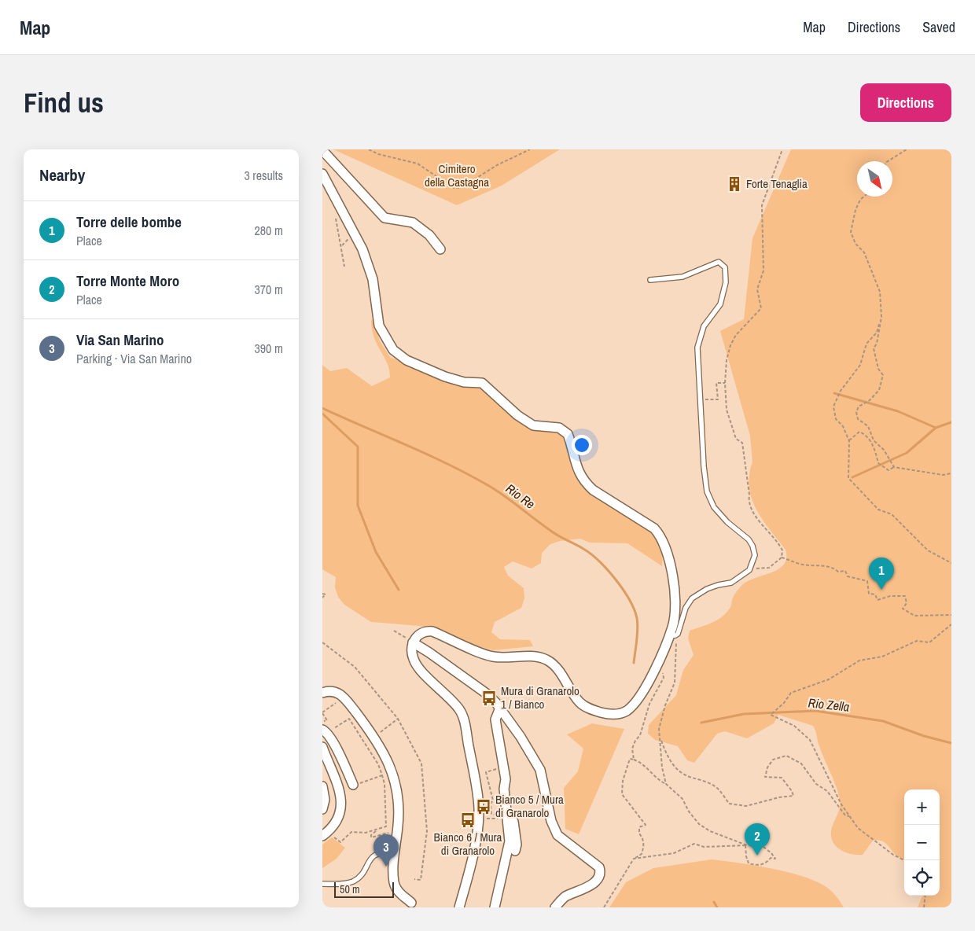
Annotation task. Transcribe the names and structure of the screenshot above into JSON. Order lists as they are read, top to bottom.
{
  "water": ["Rio Re", "Rio Zella"],
  "parks": ["Cimitero della Castagna"],
  "places": {
    "building": ["Forte Tenaglia"],
    "bus stop": ["Mura di Granarolo 1 / Bianco", "Bianco 5 / Mura di Granarolo", "Bianco 6 / Mura di Granarolo"]
  },
  "scale_bar": "50 m",
  "north": "bottom right",
  "page": {
    "header": "Map",
    "nav": ["Map", "Directions", "Saved"],
    "buttons": "Directions",
    "title": "Find us",
    "heading": ["Nearby", "3 results"],
    "list": [
      {
        "mark": "1",
        "name": "Torre delle bombe",
        "note": "Place",
        "value": "280 m"
      },
      {
        "mark": "2",
        "name": "Torre Monte Moro",
        "note": "Place",
        "value": "370 m"
      },
      {
        "mark": "3",
        "name": "Via San Marino",
        "note": "Parking · Via San Marino",
        "value": "390 m"
      }
    ],
    "pins": ["1", "2", "3"],
    "map_buttons": ["+", "−"],
    "scale": "50 m"
  }
}
